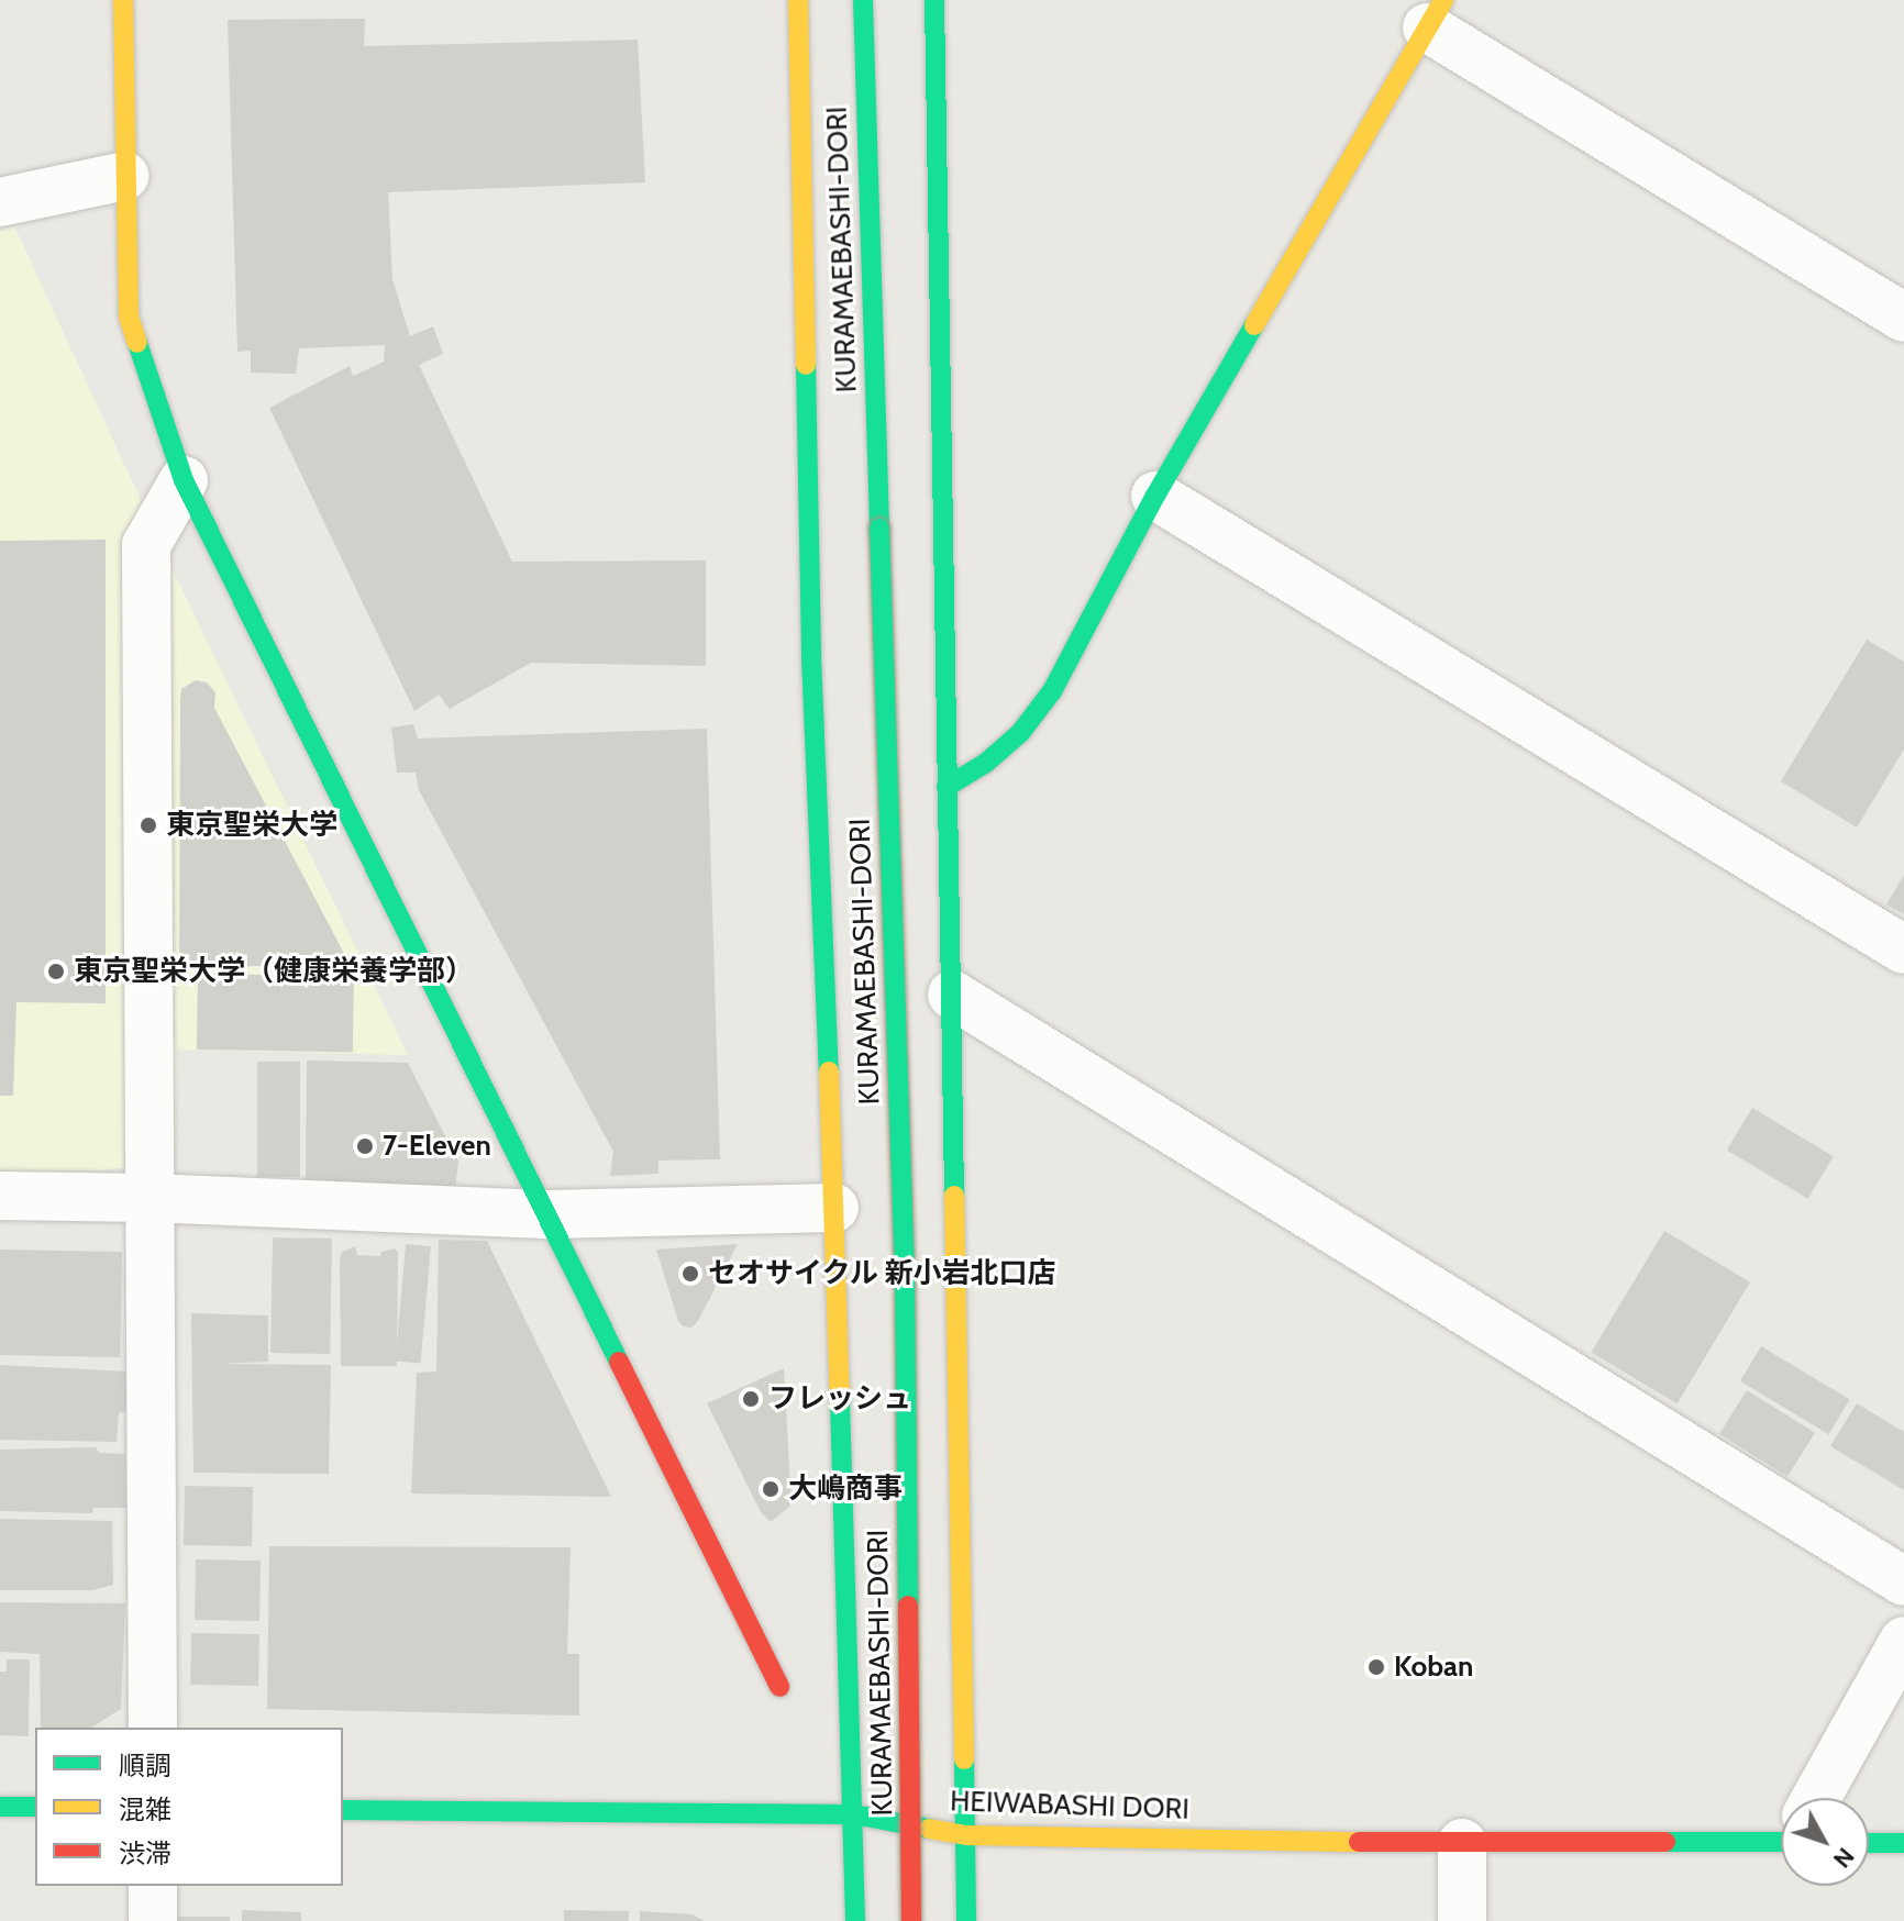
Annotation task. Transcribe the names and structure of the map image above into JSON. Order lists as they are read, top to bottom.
{
  "streets": {
    "main road": ["KURAMAEBASHI-DORI", "HEIWABASHI DORI"]
  },
  "places": [
    "東京聖栄大学",
    "東京聖栄大学（健康栄養学部）",
    "7-Eleven",
    "セオサイクル 新小岩北口店",
    "フレッシュ",
    "大嶋商事",
    "Koban"
  ],
  "legend": ["順調", "混雑", "渋滞"],
  "north": "bottom right"
}
